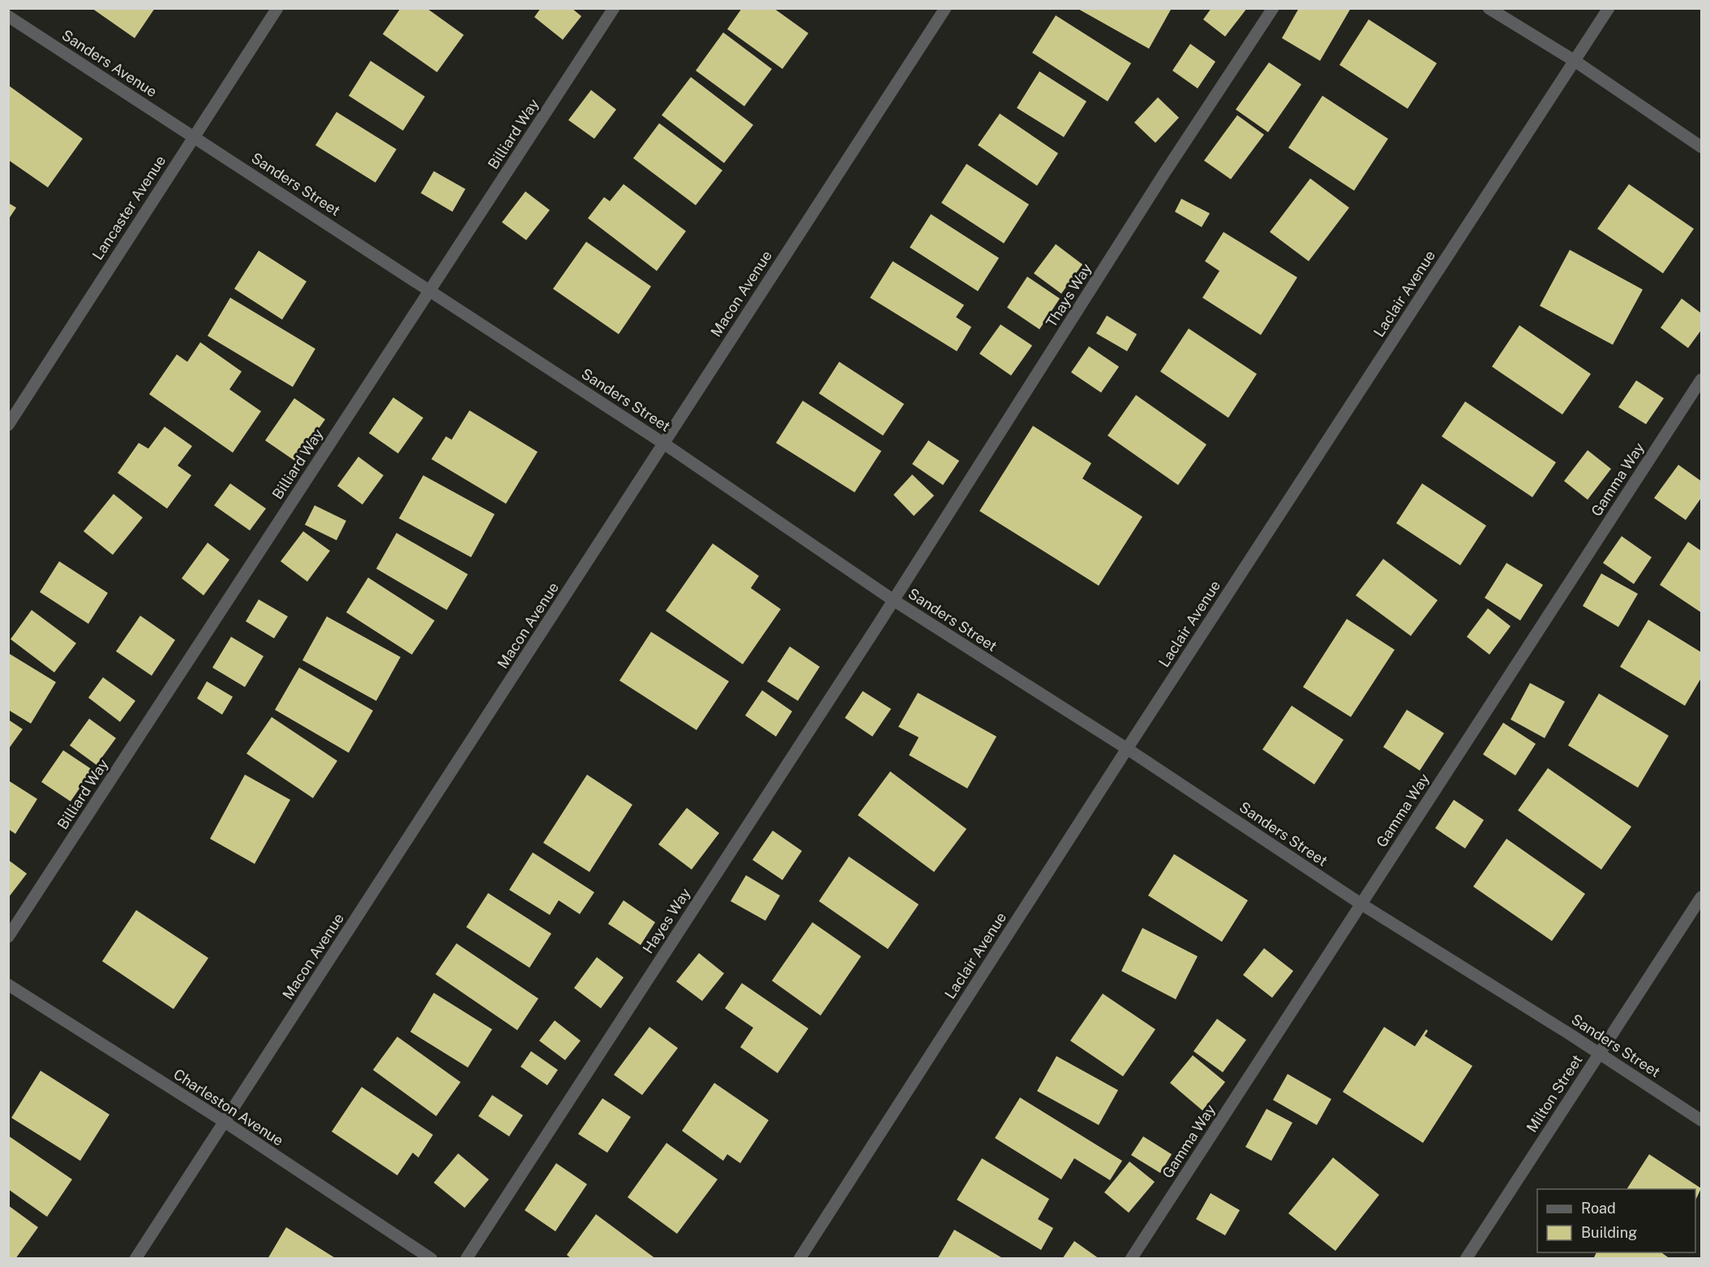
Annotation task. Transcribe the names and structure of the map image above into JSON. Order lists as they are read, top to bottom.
{
  "streets": {
    "street": [
      "Sanders Avenue",
      "Billiard Way",
      "Sanders Street",
      "Lancaster Avenue",
      "Macon Avenue",
      "Laclair Avenue",
      "Thays Way",
      "Gamma Way",
      "Hayes Way",
      "Milton Street",
      "Charleston Avenue"
    ]
  },
  "crossings": [
    ["Sanders Avenue", "Sanders Street"],
    ["Sanders Avenue", "Lancaster Avenue"],
    ["Billiard Way", "Sanders Street"],
    ["Sanders Street", "Lancaster Avenue"],
    ["Sanders Street", "Macon Avenue"],
    ["Sanders Street", "Laclair Avenue"],
    ["Sanders Street", "Thays Way"],
    ["Sanders Street", "Gamma Way"],
    ["Sanders Street", "Hayes Way"],
    ["Sanders Street", "Milton Street"],
    ["Macon Avenue", "Charleston Avenue"],
    ["Thays Way", "Hayes Way"]
  ],
  "legend": ["Road", "Building"]
}
